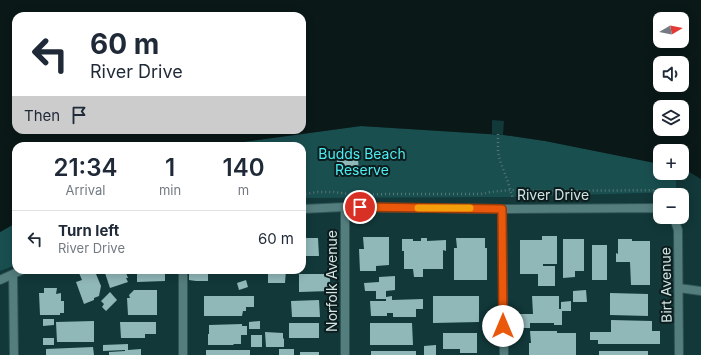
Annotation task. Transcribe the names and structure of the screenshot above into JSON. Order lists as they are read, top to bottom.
{
  "streets": {
    "street": ["River Drive", "Norfolk Avenue", "Birt Avenue"]
  },
  "crossings": [
    ["River Drive", "Norfolk Avenue"]
  ],
  "parks": ["Budds Beach Reserve"],
  "north": "right",
  "page": {
    "map_buttons": ["+", "−"],
    "turn": ["60 m", "River Drive"],
    "then": "Then",
    "eta": [
      "21:34",
      "Arrival",
      "1",
      "min",
      "140",
      "m"
    ],
    "list": [
      {
        "name": "Turn left",
        "note": "River Drive",
        "value": "60 m"
      }
    ]
  }
}
